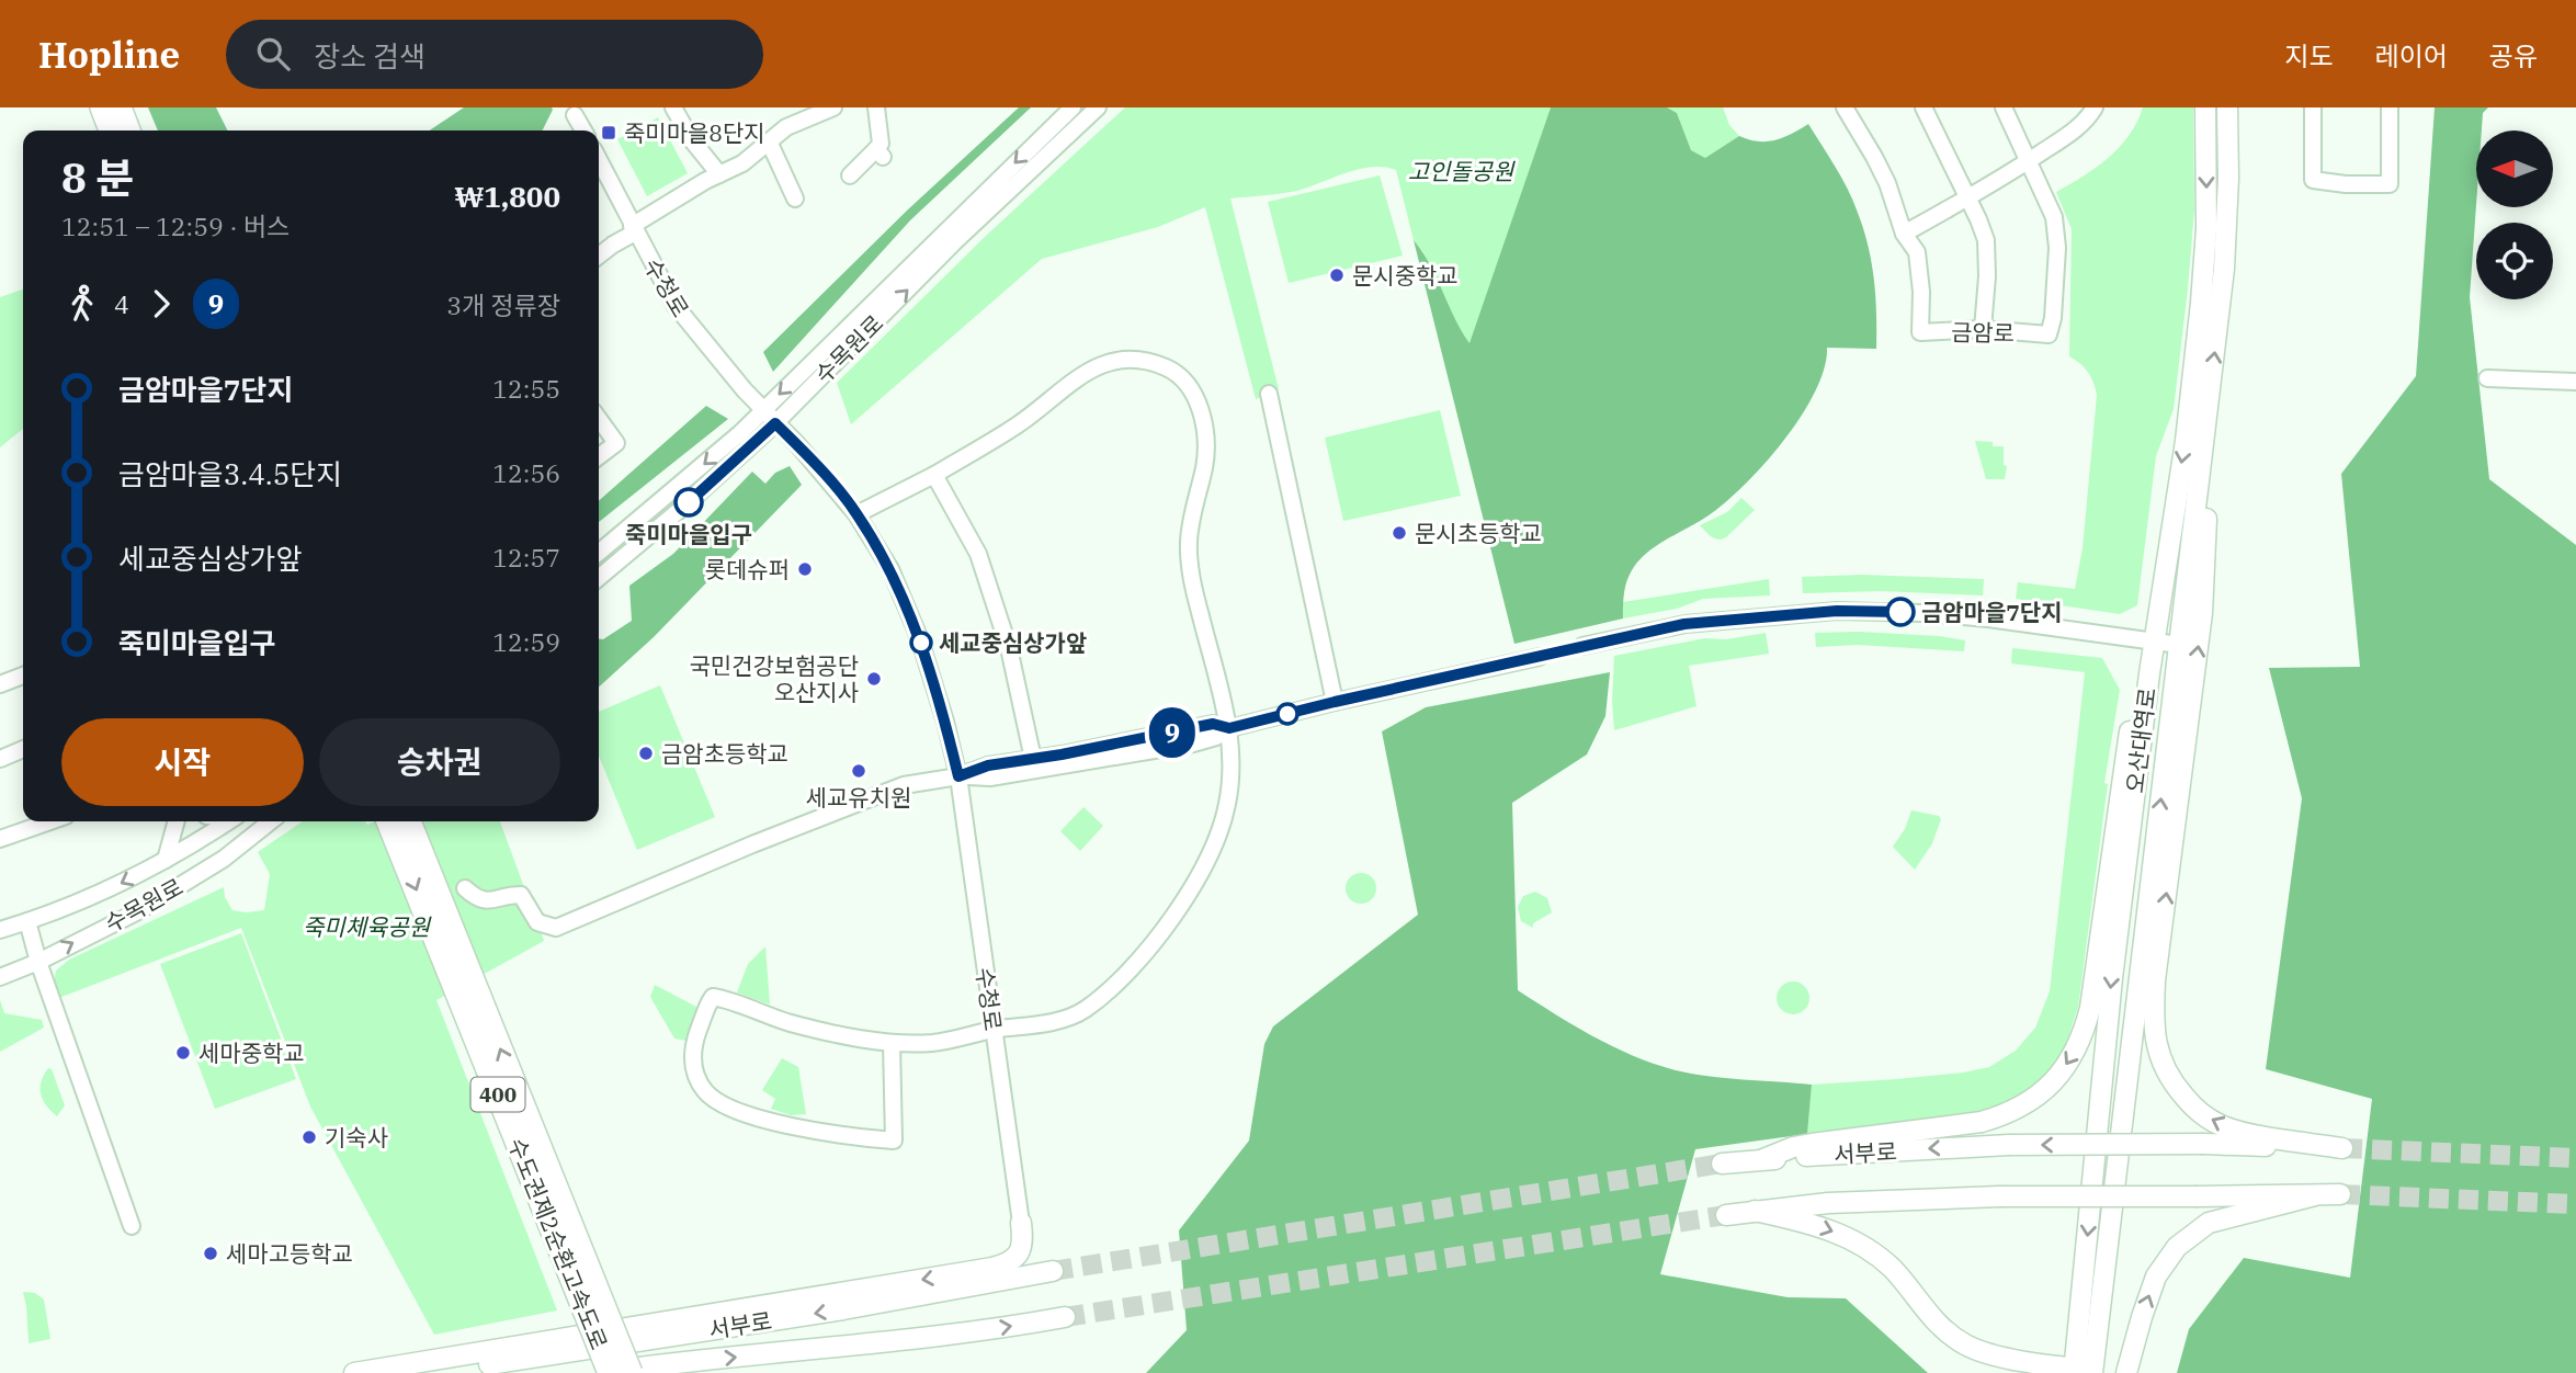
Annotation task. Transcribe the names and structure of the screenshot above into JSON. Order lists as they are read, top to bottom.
{
  "streets": {
    "highway": ["400", "수도권제2순환고속도로"],
    "main road": ["오산대역로", "서부로"],
    "street": ["수청로", "금암로", "수목원로"]
  },
  "crossings": [
    ["수청로", "수목원로"],
    ["오산대역로", "서부로"],
    ["400", "수도권제2순환고속도로"]
  ],
  "parks": ["고인돌공원", "죽미체육공원"],
  "places": {
    "transit": ["죽미마을8단지"],
    "other": [
      "문시중학교",
      "죽미마을입구",
      "문시초등학교",
      "롯데슈퍼",
      "금암마을7단지",
      "세교중심상가앞",
      "국민건강보험공단 오산지사",
      "금암초등학교",
      "세교유치원",
      "세마중학교",
      "기숙사",
      "세마고등학교"
    ]
  },
  "lines": ["bus line 9"],
  "north": "left",
  "page": {
    "header": "Hopline",
    "search": "장소 검색",
    "nav": ["지도", "레이어", "공유"],
    "on_map": "9",
    "heading": ["8 분", "12:51 – 12:59 · 버스", "₩1,800"],
    "legs": ["4", "9", "3개 정류장"],
    "list": [
      {
        "name": "금암마을7단지",
        "value": "12:55"
      },
      {
        "name": "금암마을3.4.5단지",
        "value": "12:56"
      },
      {
        "name": "세교중심상가앞",
        "value": "12:57"
      },
      {
        "name": "죽미마을입구",
        "value": "12:59"
      }
    ],
    "buttons": ["시작", "승차권"]
  }
}
